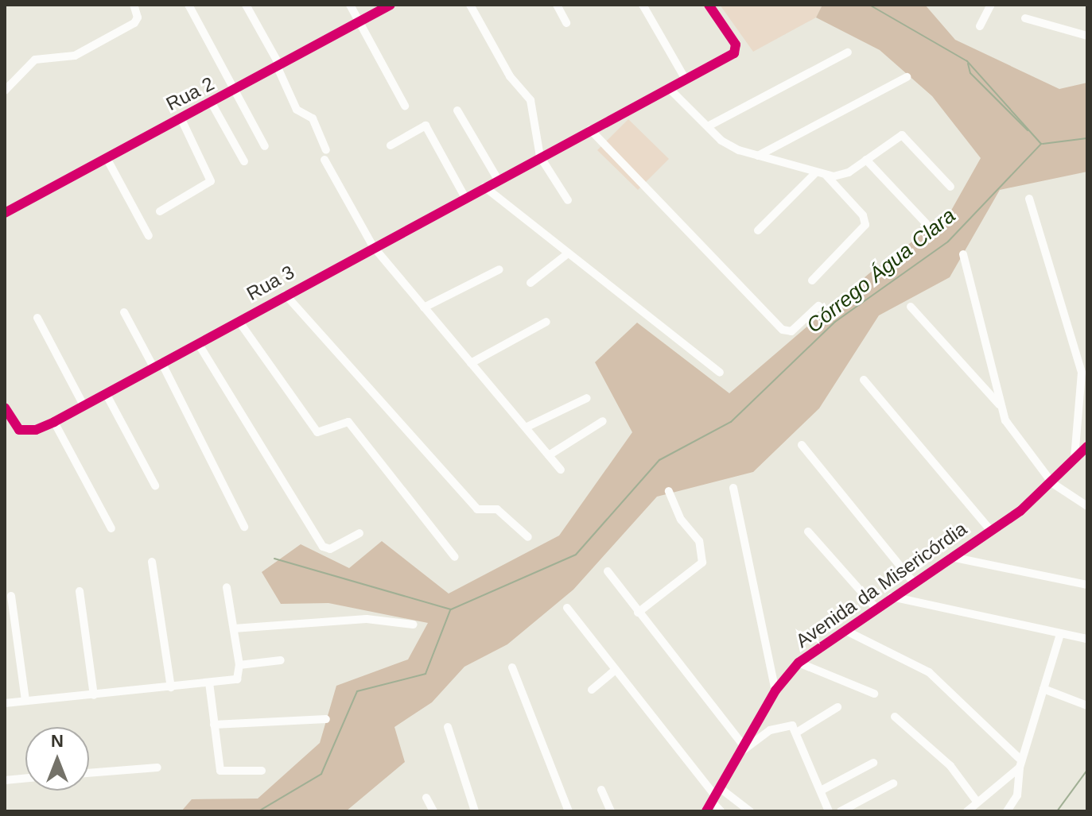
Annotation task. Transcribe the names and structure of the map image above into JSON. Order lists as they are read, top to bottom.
{
  "streets": {
    "street": ["Rua 2", "Rua 3", "Avenida da Misericórdia"]
  },
  "water": ["Córrego Água Clara"],
  "north": "top"
}
